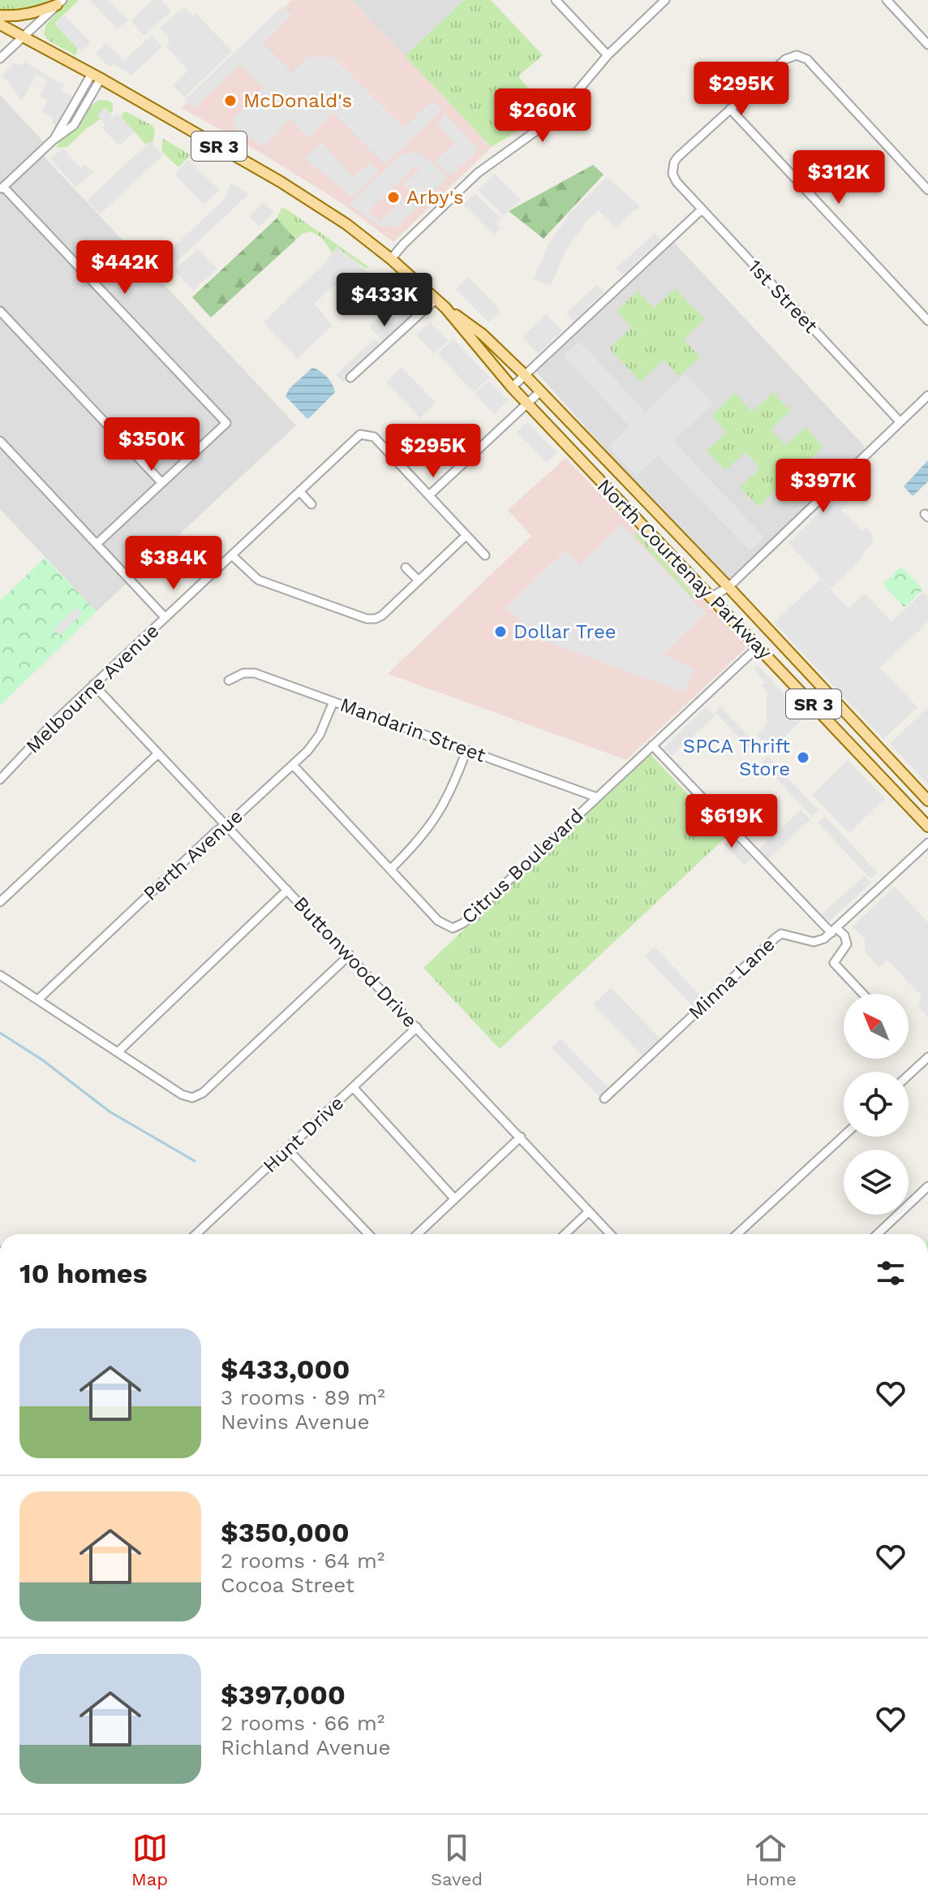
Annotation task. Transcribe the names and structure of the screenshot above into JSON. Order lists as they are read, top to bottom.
{
  "streets": {
    "main road": ["SR 3", "North Courtenay Parkway"],
    "street": [
      "1st Street",
      "Melbourne Avenue",
      "Mandarin Street",
      "Perth Avenue",
      "Citrus Boulevard",
      "Buttonwood Drive",
      "Minna Lane",
      "Hunt Drive"
    ]
  },
  "crossings": [
    ["North Courtenay Parkway", "Citrus Boulevard"],
    ["Melbourne Avenue", "Buttonwood Drive"],
    ["Mandarin Street", "Perth Avenue"],
    ["Mandarin Street", "Citrus Boulevard"],
    ["Perth Avenue", "Citrus Boulevard"],
    ["Perth Avenue", "Buttonwood Drive"],
    ["Buttonwood Drive", "Hunt Drive"]
  ],
  "places": [
    "McDonald's",
    "Arby's",
    "Dollar Tree",
    "SPCA Thrift Store"
  ],
  "north": "top left",
  "page": {
    "price": [
      "$295K",
      "$260K",
      "$312K",
      "$442K",
      "$433K",
      "$350K",
      "$295K",
      "$397K",
      "$384K",
      "$619K"
    ],
    "heading": "10 homes",
    "list": [
      {
        "name": "$433,000",
        "note": "3 rooms · 89 m² · Nevins Avenue"
      },
      {
        "name": "$350,000",
        "note": "2 rooms · 64 m² · Cocoa Street"
      },
      {
        "name": "$397,000",
        "note": "2 rooms · 66 m² · Richland Avenue"
      }
    ],
    "tabs": ["Map", "Saved", "Home"]
  }
}
